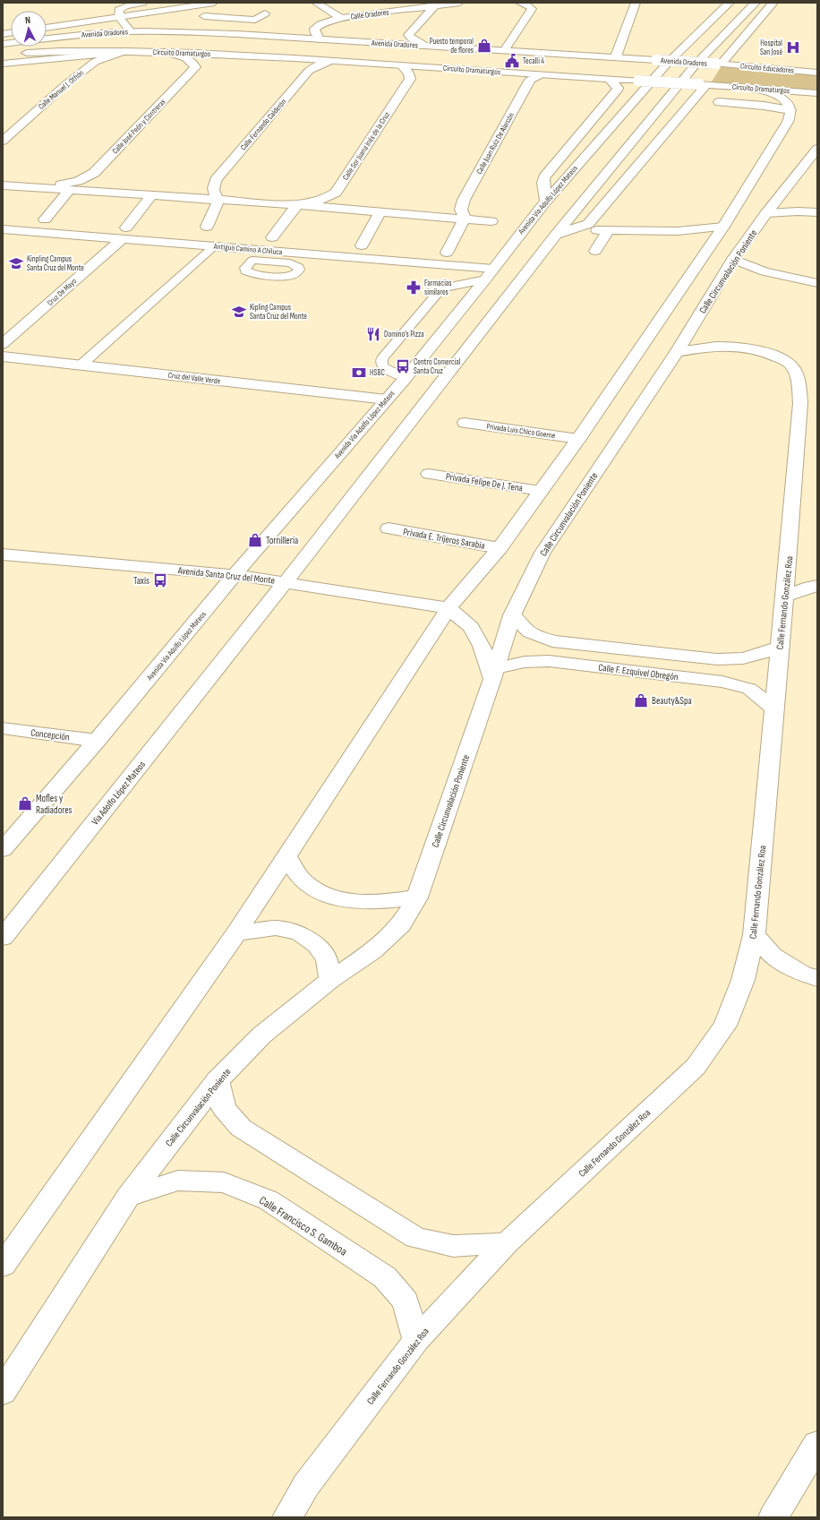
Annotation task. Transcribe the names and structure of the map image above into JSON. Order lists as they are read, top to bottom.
{
  "streets": {
    "main road": [
      "Calle Oradores",
      "Avenida Oradores",
      "Circuito Dramaturgos",
      "Circuito Educadores",
      "Calle Manuel J. Othón",
      "Calle Fernando Calderón",
      "Calle José Peón y Contreras",
      "Calle Juan Ruíz De Alarcón",
      "Calle Sor Juana Inés de la Cruz",
      "Avenida Via Adolfo López Mateos",
      "Antiguo Camino A Chiluca",
      "Calle Circunvalación Poniente",
      "Cruz De Mayo",
      "Cruz del Valle Verde",
      "Privada Luis Chico Goerne",
      "Privada Felipe De J. Tena",
      "Privada E. Trijeros Sarabia",
      "Avenida Santa Cruz del Monte",
      "Calle Fernando González Roa",
      "Calle F. Ezquivel Obregón",
      "Concepción",
      "Via Adolfo López Mateos",
      "Calle Francisco S. Gamboa"
    ]
  },
  "crossings": [
    ["Calle Oradores", "Avenida Oradores"],
    ["Avenida Oradores", "Circuito Educadores"],
    ["Circuito Dramaturgos", "Calle Manuel J. Othón"],
    ["Circuito Dramaturgos", "Calle Fernando Calderón"],
    ["Circuito Dramaturgos", "Calle José Peón y Contreras"],
    ["Circuito Dramaturgos", "Calle Juan Ruíz De Alarcón"],
    ["Circuito Dramaturgos", "Calle Sor Juana Inés de la Cruz"],
    ["Avenida Via Adolfo López Mateos", "Antiguo Camino A Chiluca"],
    ["Avenida Via Adolfo López Mateos", "Cruz del Valle Verde"],
    ["Avenida Via Adolfo López Mateos", "Avenida Santa Cruz del Monte"],
    ["Avenida Via Adolfo López Mateos", "Concepción"],
    ["Antiguo Camino A Chiluca", "Cruz De Mayo"],
    ["Calle Circunvalación Poniente", "Calle Fernando González Roa"],
    ["Calle Circunvalación Poniente", "Calle F. Ezquivel Obregón"],
    ["Calle Circunvalación Poniente", "Calle Francisco S. Gamboa"],
    ["Avenida Santa Cruz del Monte", "Via Adolfo López Mateos"],
    ["Calle Fernando González Roa", "Calle F. Ezquivel Obregón"],
    ["Calle Fernando González Roa", "Calle Francisco S. Gamboa"]
  ],
  "places": {
    "shop": [
      "Puesto temporal de flores",
      "Tornillería",
      "Beauty&Spa",
      "Mofles y Radiadores"
    ],
    "hospital": ["Hospital San José"],
    "public building": ["Tecalli 4"],
    "school or university": ["Kinpling Campus Santa Cruz del Monte", "Kipling Campus Santa Cruz del Monte"],
    "pharmacy": ["Farmacias similares"],
    "restaurant": ["Domino's Pizza"],
    "bus stop": ["Centro Comercial Santa Cruz", "Taxis"],
    "bank": ["HSBC"]
  },
  "north": "top"
}
